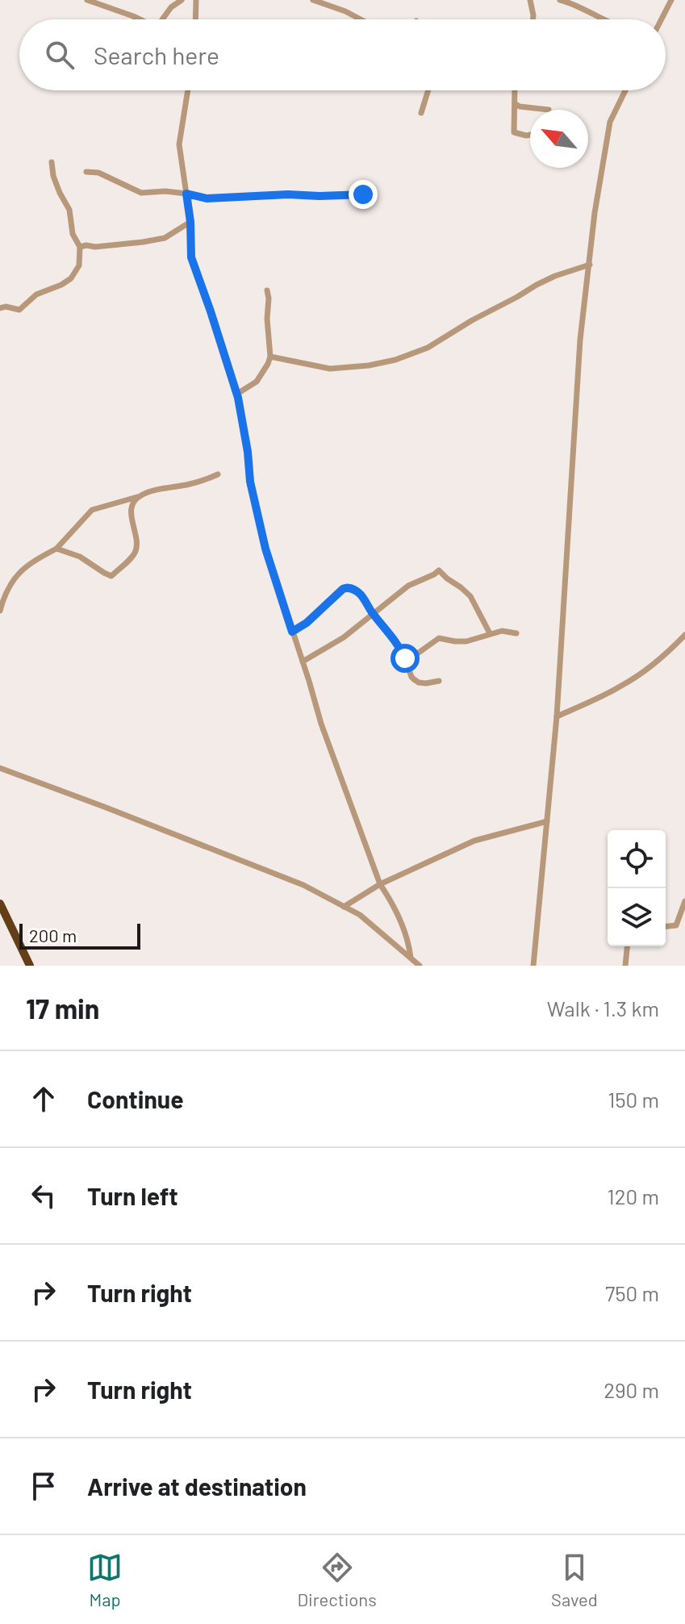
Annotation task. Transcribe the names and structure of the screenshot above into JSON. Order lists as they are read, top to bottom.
{
  "scale_bar": "200 m",
  "north": "top left",
  "page": {
    "search": "Search here",
    "scale": "200 m",
    "heading": ["17 min", "Walk · 1.3 km"],
    "list": [
      ["Continue", "150 m"],
      ["Turn left", "120 m"],
      ["Turn right", "750 m"],
      ["Turn right", "290 m"],
      "Arrive at destination"
    ],
    "nav": ["Map", "Directions", "Saved"]
  }
}
